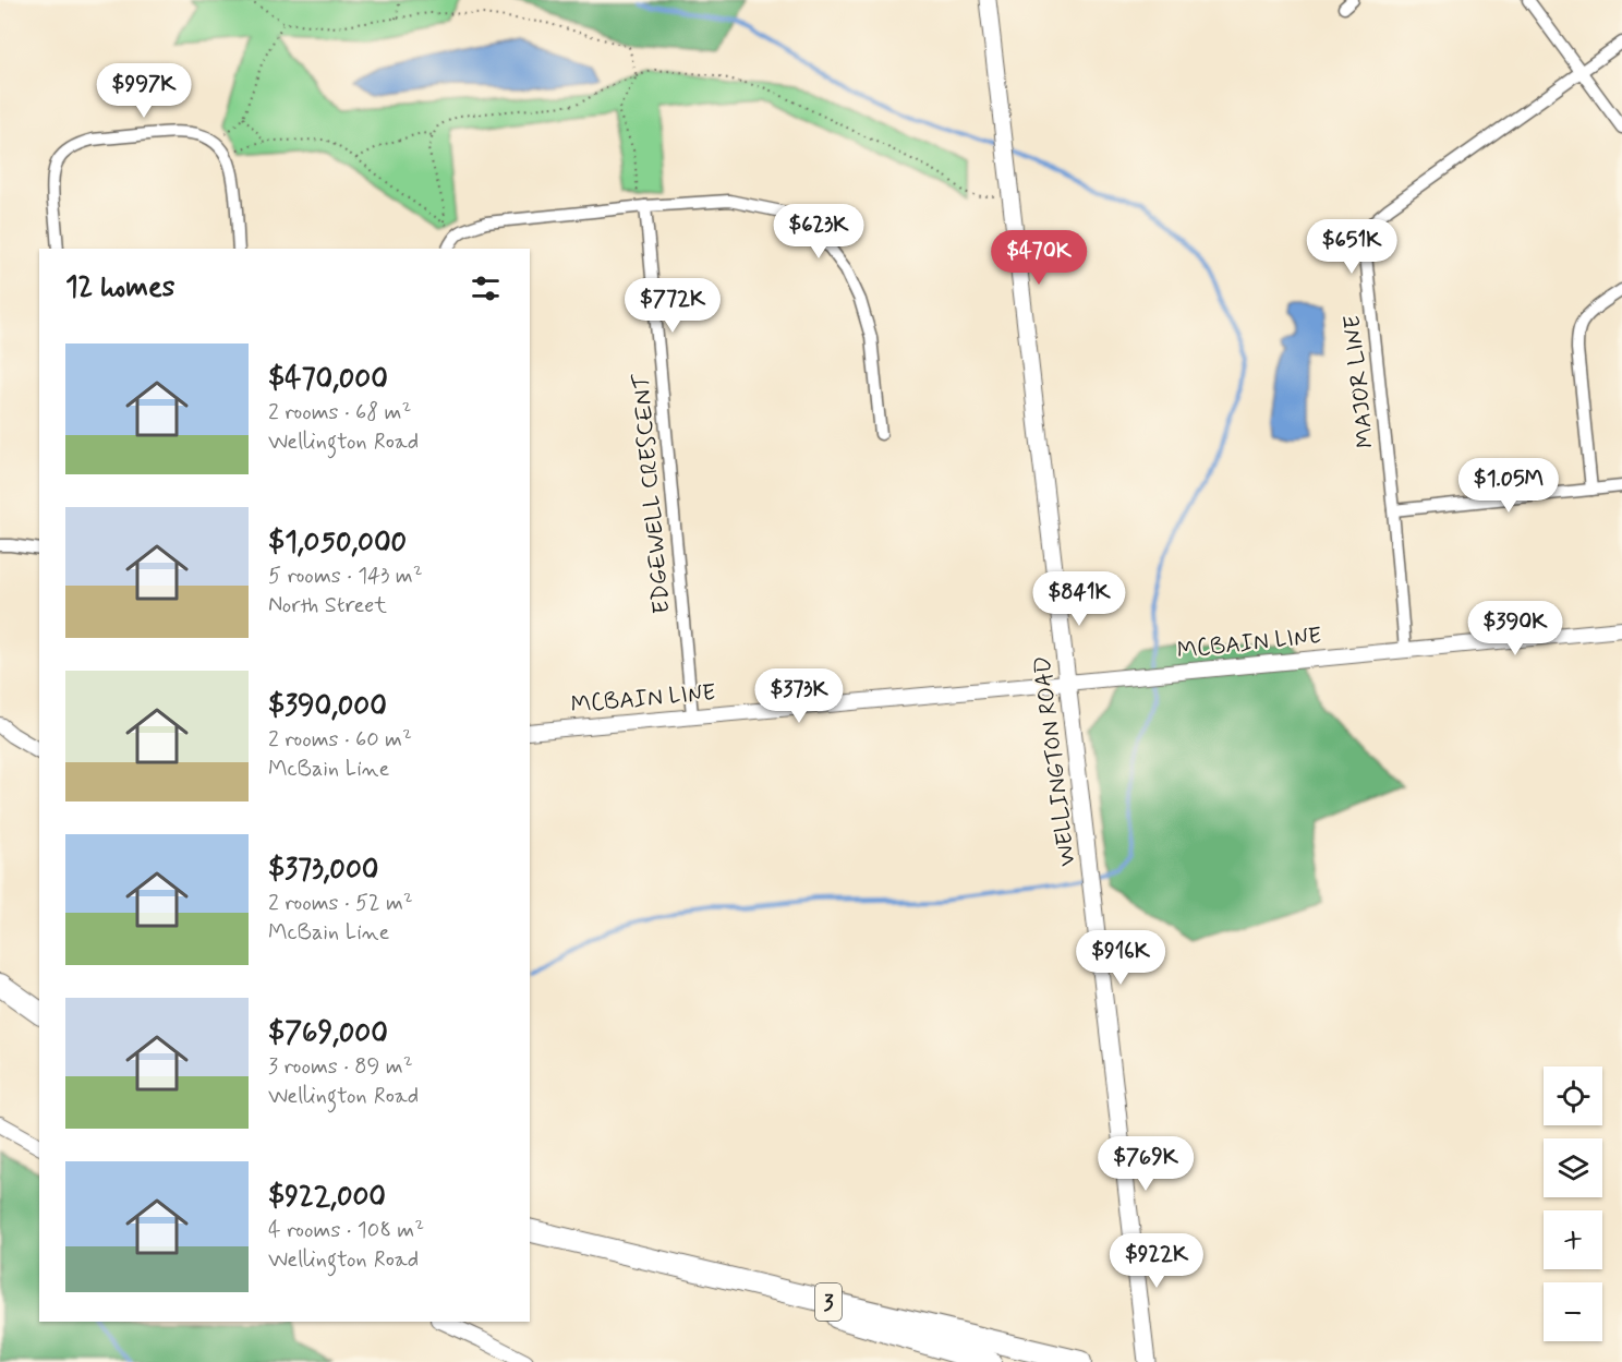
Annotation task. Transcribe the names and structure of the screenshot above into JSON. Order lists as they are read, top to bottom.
{
  "streets": {
    "highway": ["3"],
    "main road": ["WELLINGTON ROAD"],
    "street": ["MAJOR LINE", "EDGEWELL CRESCENT", "MCBAIN LINE"]
  },
  "crossings": [
    ["MAJOR LINE", "MCBAIN LINE"],
    ["EDGEWELL CRESCENT", "MCBAIN LINE"],
    ["MCBAIN LINE", "WELLINGTON ROAD"]
  ],
  "page": {
    "price": [
      "$997K",
      "$623K",
      "$651K",
      "$470K",
      "$772K",
      "$1.05M",
      "$841K",
      "$390K",
      "$373K",
      "$916K",
      "$769K",
      "$922K"
    ],
    "heading": "12 homes",
    "list": [
      {
        "name": "$470,000",
        "note": "2 rooms · 68 m² · Wellington Road"
      },
      {
        "name": "$1,050,000",
        "note": "5 rooms · 143 m² · North Street"
      },
      {
        "name": "$390,000",
        "note": "2 rooms · 60 m² · McBain Line"
      },
      {
        "name": "$373,000",
        "note": "2 rooms · 52 m² · McBain Line"
      },
      {
        "name": "$769,000",
        "note": "3 rooms · 89 m² · Wellington Road"
      },
      {
        "name": "$922,000",
        "note": "4 rooms · 108 m² · Wellington Road"
      }
    ],
    "map_buttons": ["+", "−"]
  }
}
